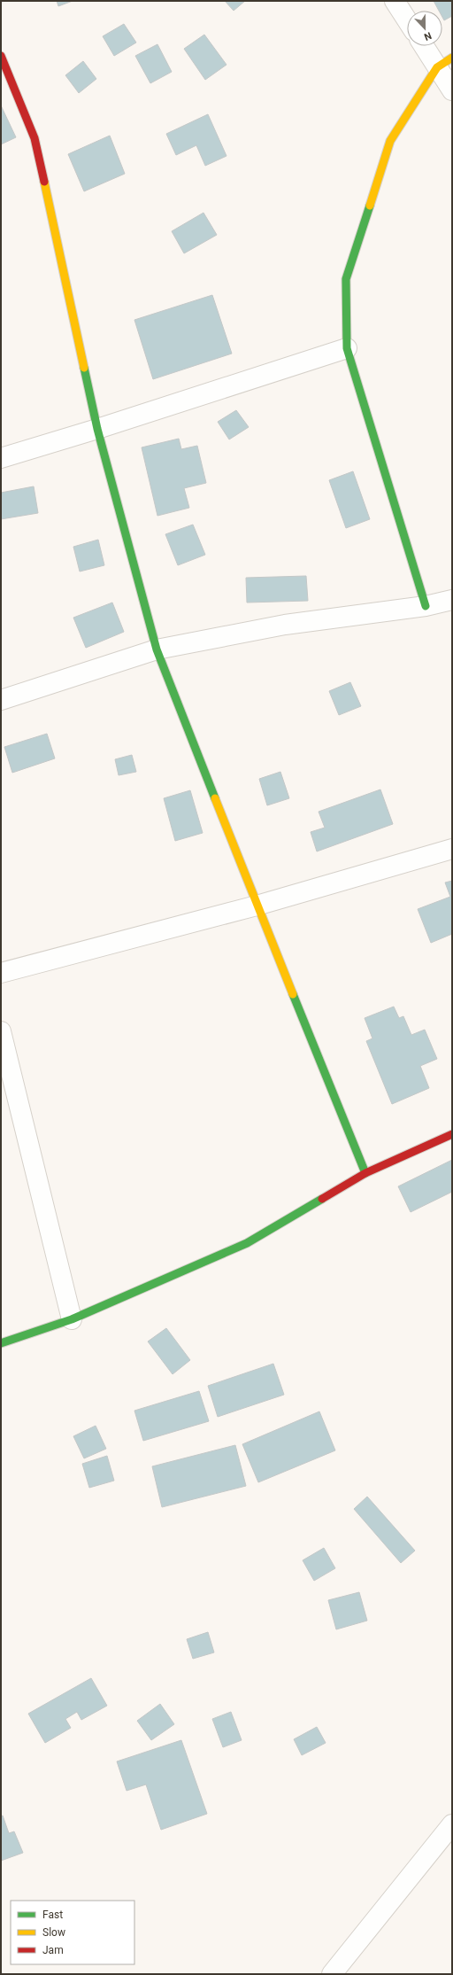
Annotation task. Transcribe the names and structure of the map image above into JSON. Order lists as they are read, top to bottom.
{
  "legend": ["Fast", "Slow", "Jam"],
  "north": "bottom"
}
